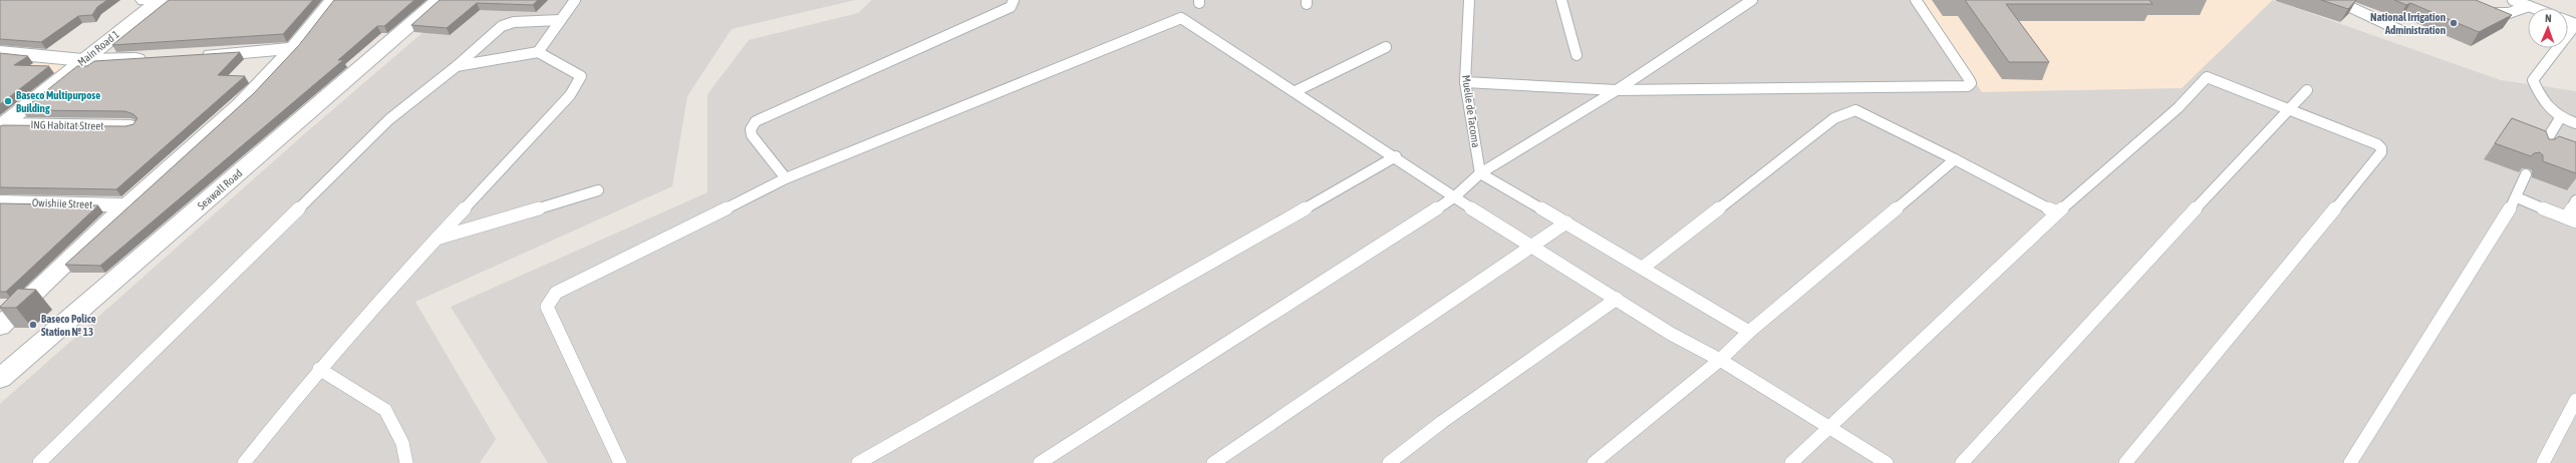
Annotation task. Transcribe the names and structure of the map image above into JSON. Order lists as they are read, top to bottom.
{
  "streets": {
    "street": [
      "Main Road 1",
      "ING Habitat Street",
      "Seawall Road",
      "Owishiie Street"
    ],
    "lane": ["Muelle de Tacoma"]
  },
  "crossings": [
    ["Main Road 1", "ING Habitat Street"]
  ],
  "places": ["National Irrigation Administration", "Baseco Multipurpose Building", "Baseco Police Station № 13"],
  "north": "top"
}
